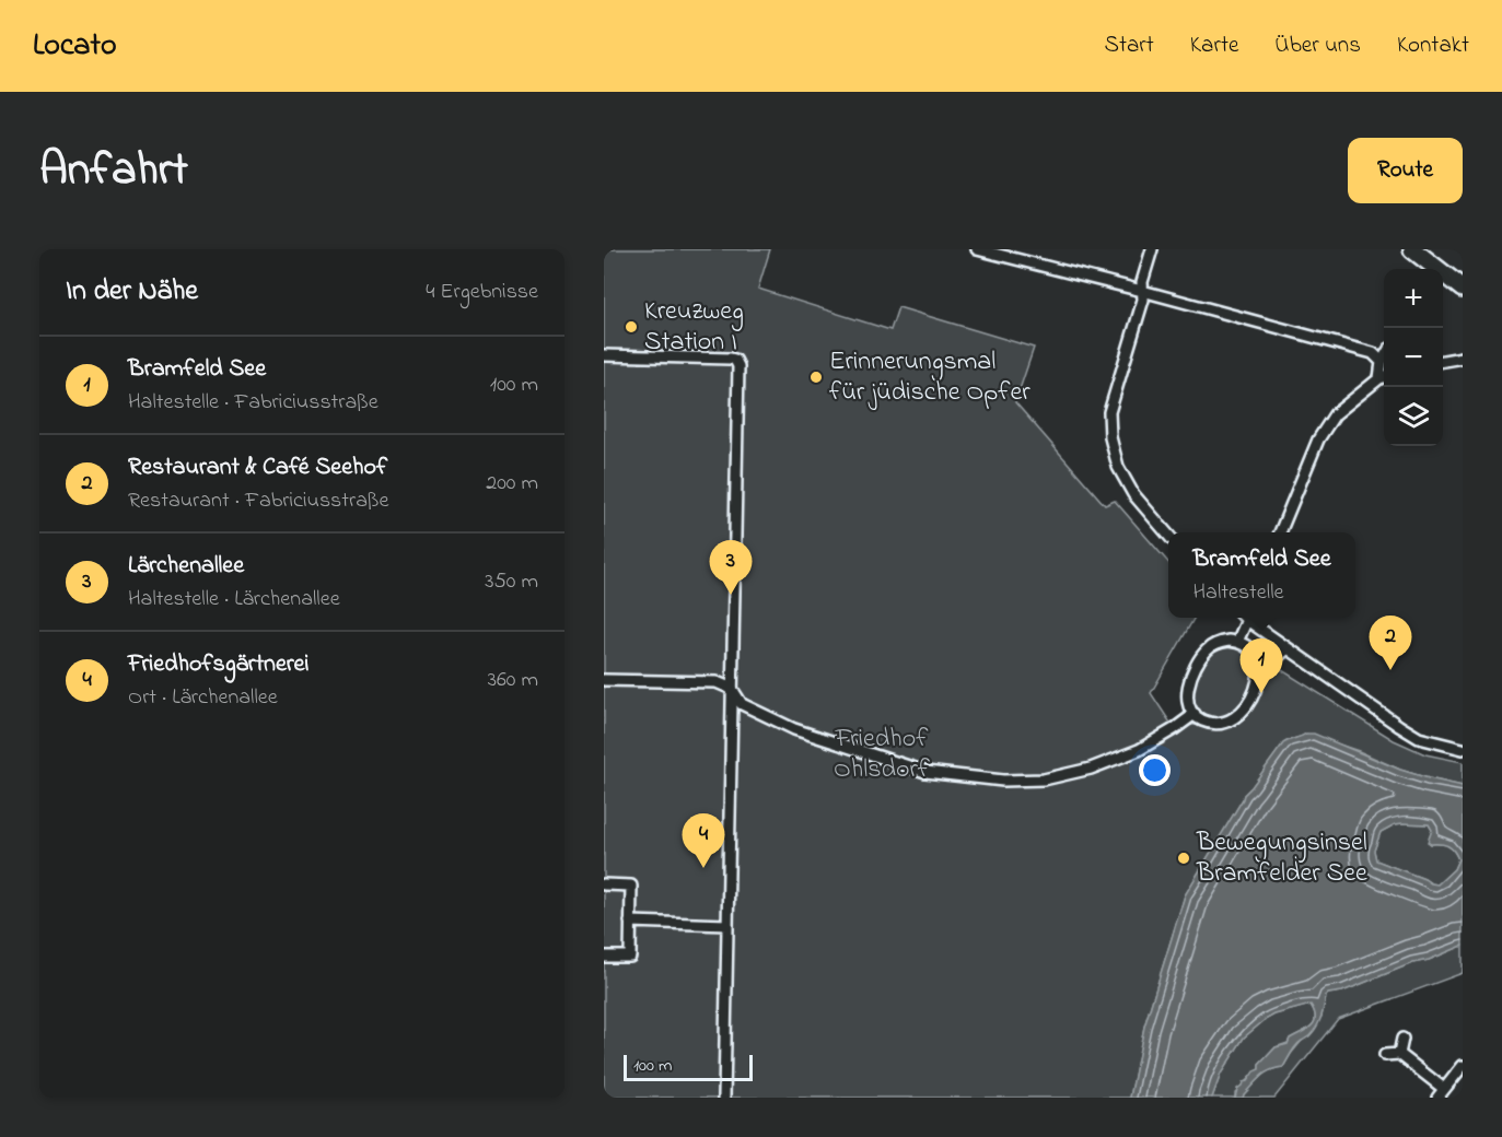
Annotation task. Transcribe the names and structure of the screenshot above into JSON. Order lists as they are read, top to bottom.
{
  "parks": ["Friedhof Ohlsdorf"],
  "places": ["Kreuzweg Station I", "Erinnerungsmal für jüdische Opfer", "Bewegungsinsel Bramfelder See"],
  "scale_bar": "100 m",
  "page": {
    "header": "Locato",
    "nav": [
      "Start",
      "Karte",
      "Über uns",
      "Kontakt"
    ],
    "title": "Anfahrt",
    "buttons": "Route",
    "heading": ["In der Nähe", "4 Ergebnisse"],
    "map_buttons": ["+", "−"],
    "list": [
      {
        "mark": "1",
        "name": "Bramfeld See",
        "note": "Haltestelle · Fabriciusstraße",
        "value": "100 m"
      },
      {
        "mark": "2",
        "name": "Restaurant & Café Seehof",
        "note": "Restaurant · Fabriciusstraße",
        "value": "200 m"
      },
      {
        "mark": "3",
        "name": "Lärchenallee",
        "note": "Haltestelle · Lärchenallee",
        "value": "350 m"
      },
      {
        "mark": "4",
        "name": "Friedhofsgärtnerei",
        "note": "Ort · Lärchenallee",
        "value": "360 m"
      }
    ],
    "popup": ["Bramfeld See", "Haltestelle"],
    "pins": [
      "3",
      "2",
      "1",
      "4"
    ],
    "scale": "100 m"
  }
}
